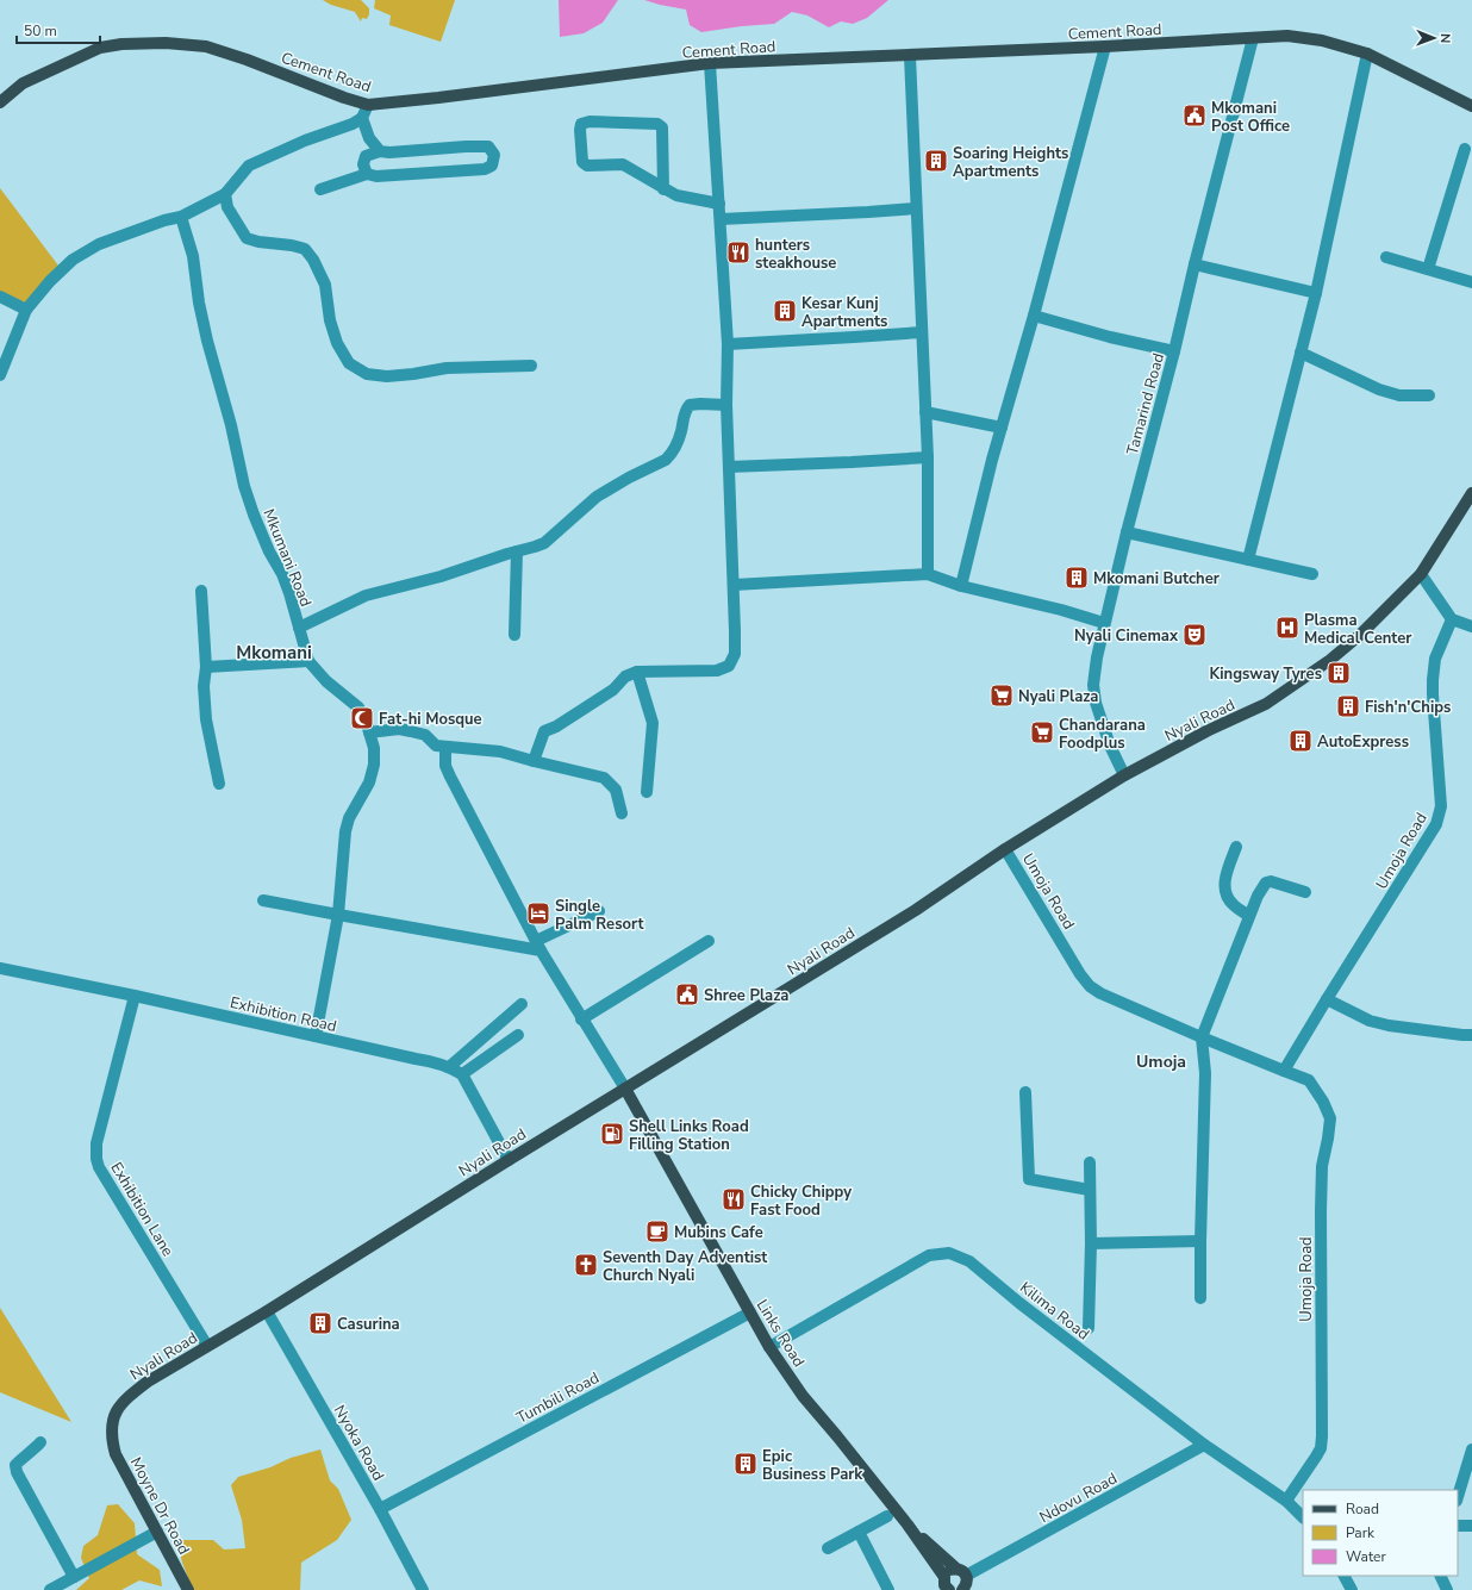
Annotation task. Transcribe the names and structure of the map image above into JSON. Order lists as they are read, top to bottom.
{
  "streets": {
    "main road": [
      "Cement Road",
      "Nyali Road",
      "Links Road",
      "Moyne Dr Road"
    ],
    "street": [
      "Tamarind Road",
      "Mkumani Road",
      "Umoja Road",
      "Exhibition Road",
      "Exhibition Lane",
      "Kilima Road",
      "Tumbili Road",
      "Nyoka Road",
      "Ndovu Road"
    ]
  },
  "crossings": [
    ["Cement Road", "Tamarind Road"],
    ["Tamarind Road", "Nyali Road"],
    ["Mkumani Road", "Exhibition Road"],
    ["Nyali Road", "Umoja Road"],
    ["Nyali Road", "Exhibition Lane"],
    ["Nyali Road", "Links Road"],
    ["Nyali Road", "Nyoka Road"],
    ["Nyali Road", "Moyne Dr Road"],
    ["Umoja Road", "Kilima Road"],
    ["Exhibition Road", "Exhibition Lane"],
    ["Kilima Road", "Links Road"],
    ["Kilima Road", "Ndovu Road"],
    ["Links Road", "Tumbili Road"],
    ["Links Road", "Ndovu Road"],
    ["Tumbili Road", "Nyoka Road"]
  ],
  "districts": ["Mkomani", "Umoja"],
  "places": {
    "public building": ["Mkomani Post Office", "Shree Plaza"],
    "building": [
      "Soaring Heights Apartments",
      "Kesar Kunj Apartments",
      "Mkomani Butcher",
      "Kingsway Tyres",
      "Fish'n'Chips",
      "AutoExpress",
      "Casurina",
      "Epic Business Park"
    ],
    "restaurant": ["hunters steakhouse", "Chicky Chippy Fast Food"],
    "hospital": ["Plasma Medical Center"],
    "theatre": ["Nyali Cinemax"],
    "supermarket": ["Nyali Plaza", "Chandarana Foodplus"],
    "mosque": ["Fat-hi Mosque"],
    "hotel": ["Single Palm Resort"],
    "fuel station": ["Shell Links Road Filling Station"],
    "cafe": ["Mubins Cafe"],
    "church": ["Seventh Day Adventist Church Nyali"]
  },
  "legend": ["Road", "Park", "Water"],
  "scale_bar": "50 m",
  "north": "right"
}
